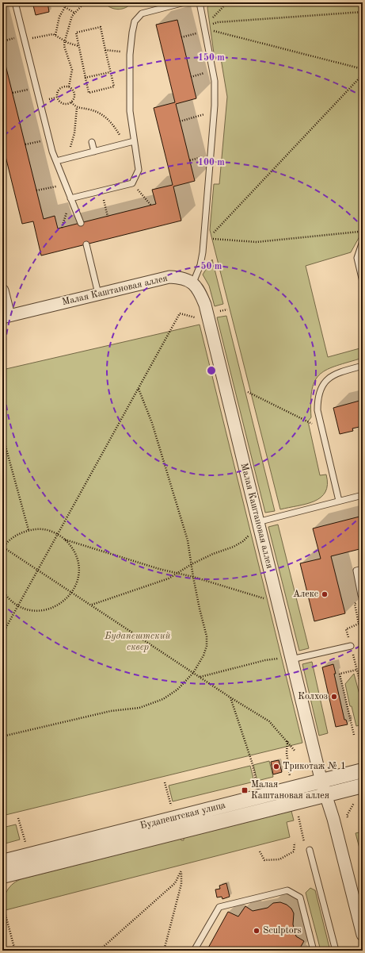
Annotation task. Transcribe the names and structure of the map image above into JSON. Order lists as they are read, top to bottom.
{
  "streets": {
    "street": ["Малая Каштановая аллея", "Будапештская улица"]
  },
  "crossings": [
    ["Малая Каштановая аллея", "Будапештская улица"]
  ],
  "parks": ["Будапештский сквер"],
  "places": {
    "other": [
      "Алекс",
      "Колхоз",
      "Трикотаж № 1",
      "Sculptors"
    ],
    "transit": ["Малая Каштановая аллея"]
  },
  "rings": ["150 m", "100 m", "50 m"]
}
